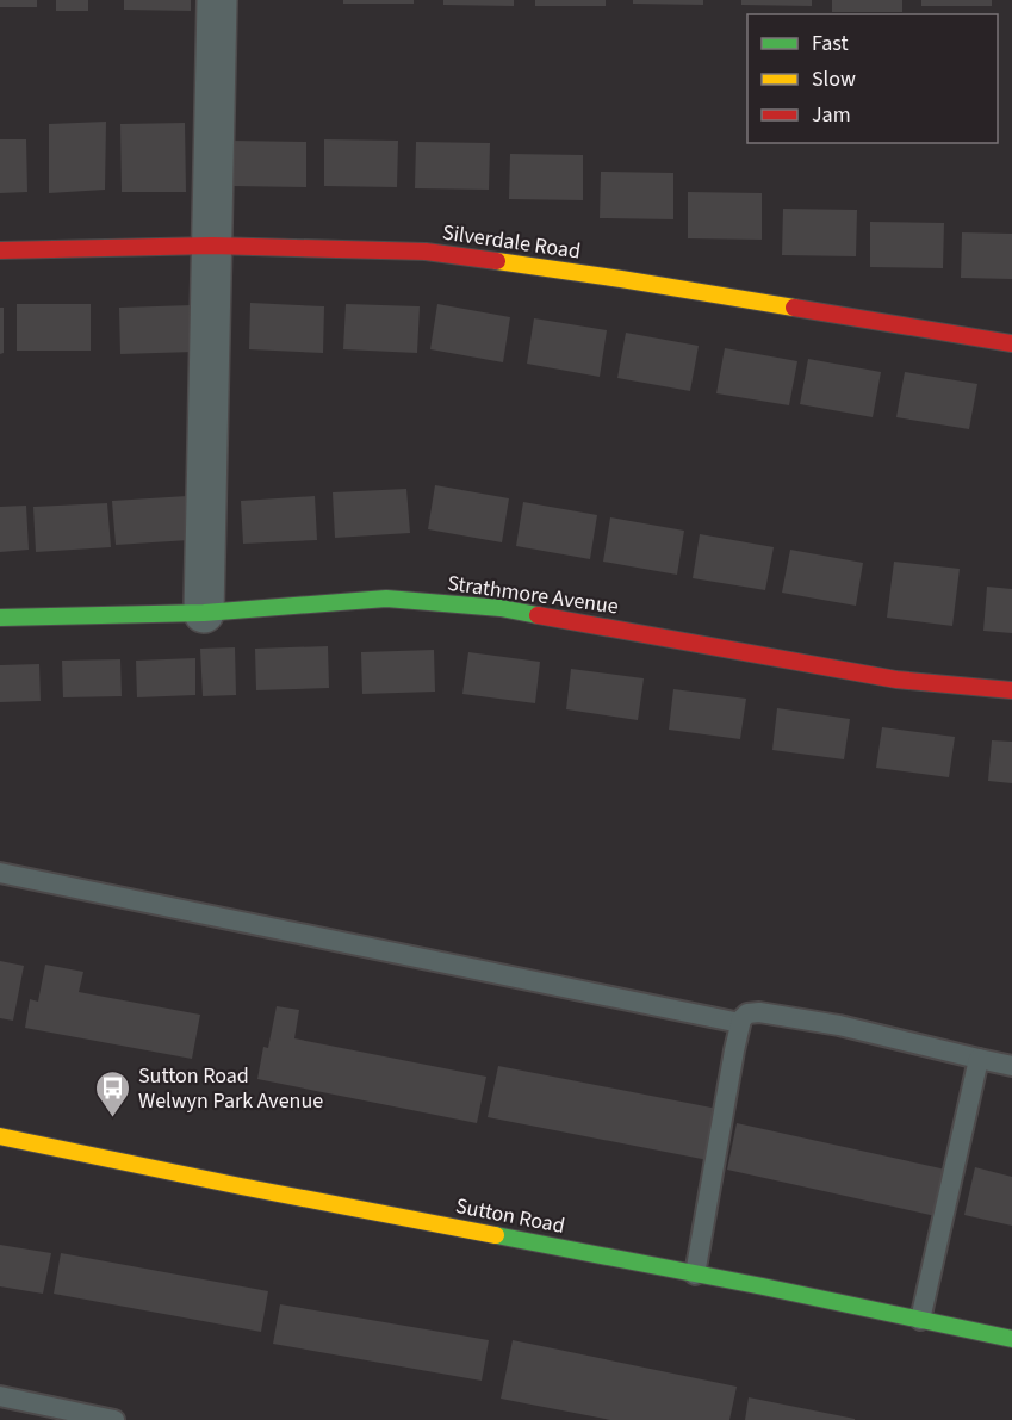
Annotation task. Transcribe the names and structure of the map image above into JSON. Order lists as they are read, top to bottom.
{
  "streets": {
    "street": ["Silverdale Road", "Strathmore Avenue", "Sutton Road"]
  },
  "places": {
    "bus stop": ["Sutton Road Welwyn Park Avenue"]
  },
  "legend": ["Fast", "Slow", "Jam"]
}
